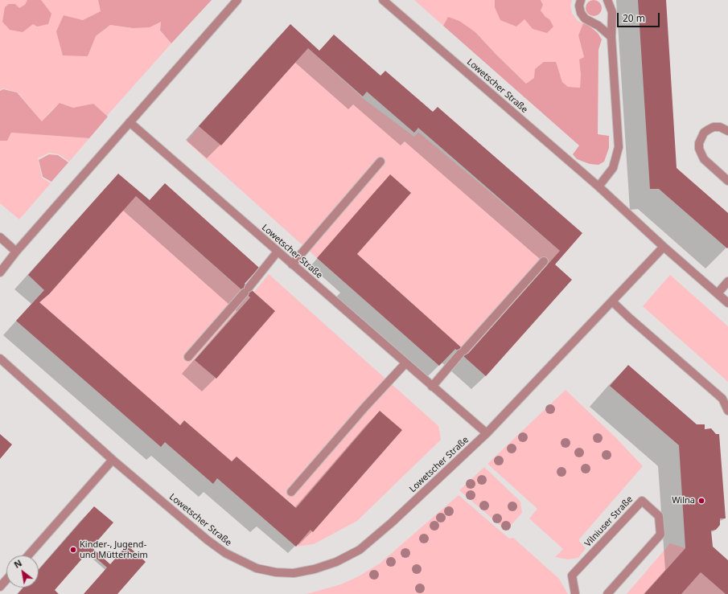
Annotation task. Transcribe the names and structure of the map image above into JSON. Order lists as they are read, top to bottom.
{
  "streets": {
    "street": ["Lowetscher Straße", "Vilniuser Straße"]
  },
  "places": ["Wilna", "Kinder-, Jugend- und Mütterheim"],
  "scale_bar": "20 m",
  "north": "top left"
}
